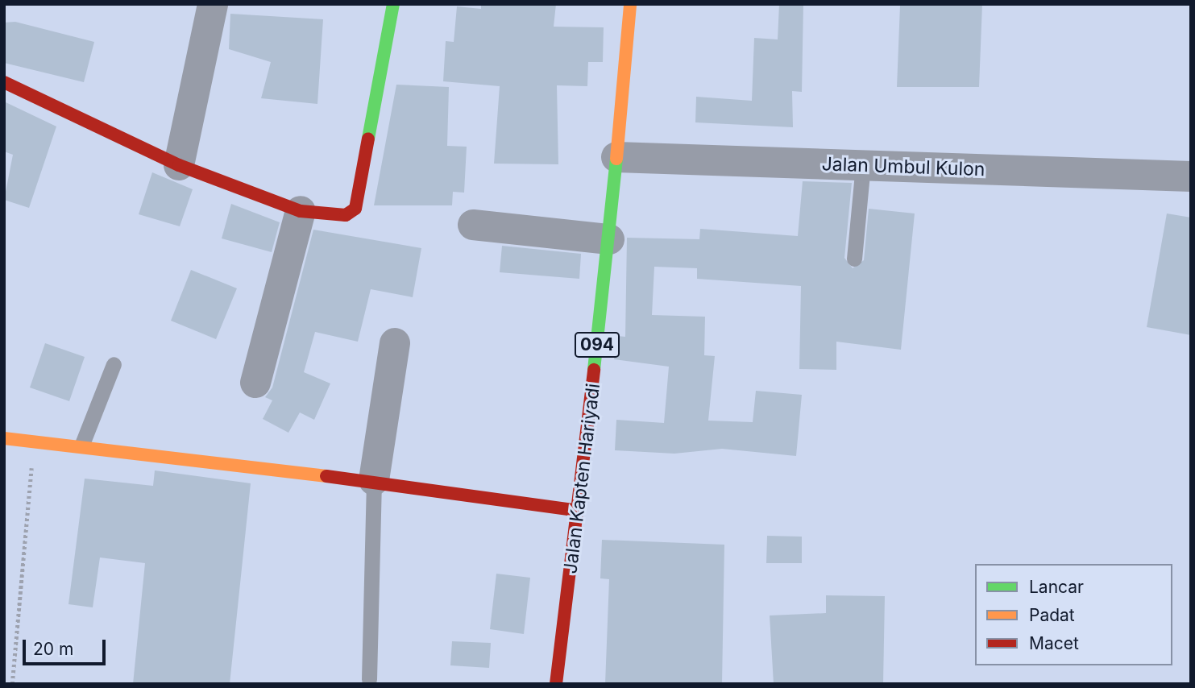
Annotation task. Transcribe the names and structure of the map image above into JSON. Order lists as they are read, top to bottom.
{
  "streets": {
    "street": ["Jalan Umbul Kulon", "094", "Jalan Kapten Hariyadi"]
  },
  "crossings": [
    ["Jalan Umbul Kulon", "Jalan Kapten Hariyadi"]
  ],
  "legend": ["Lancar", "Padat", "Macet"],
  "scale_bar": "20 m"
}
